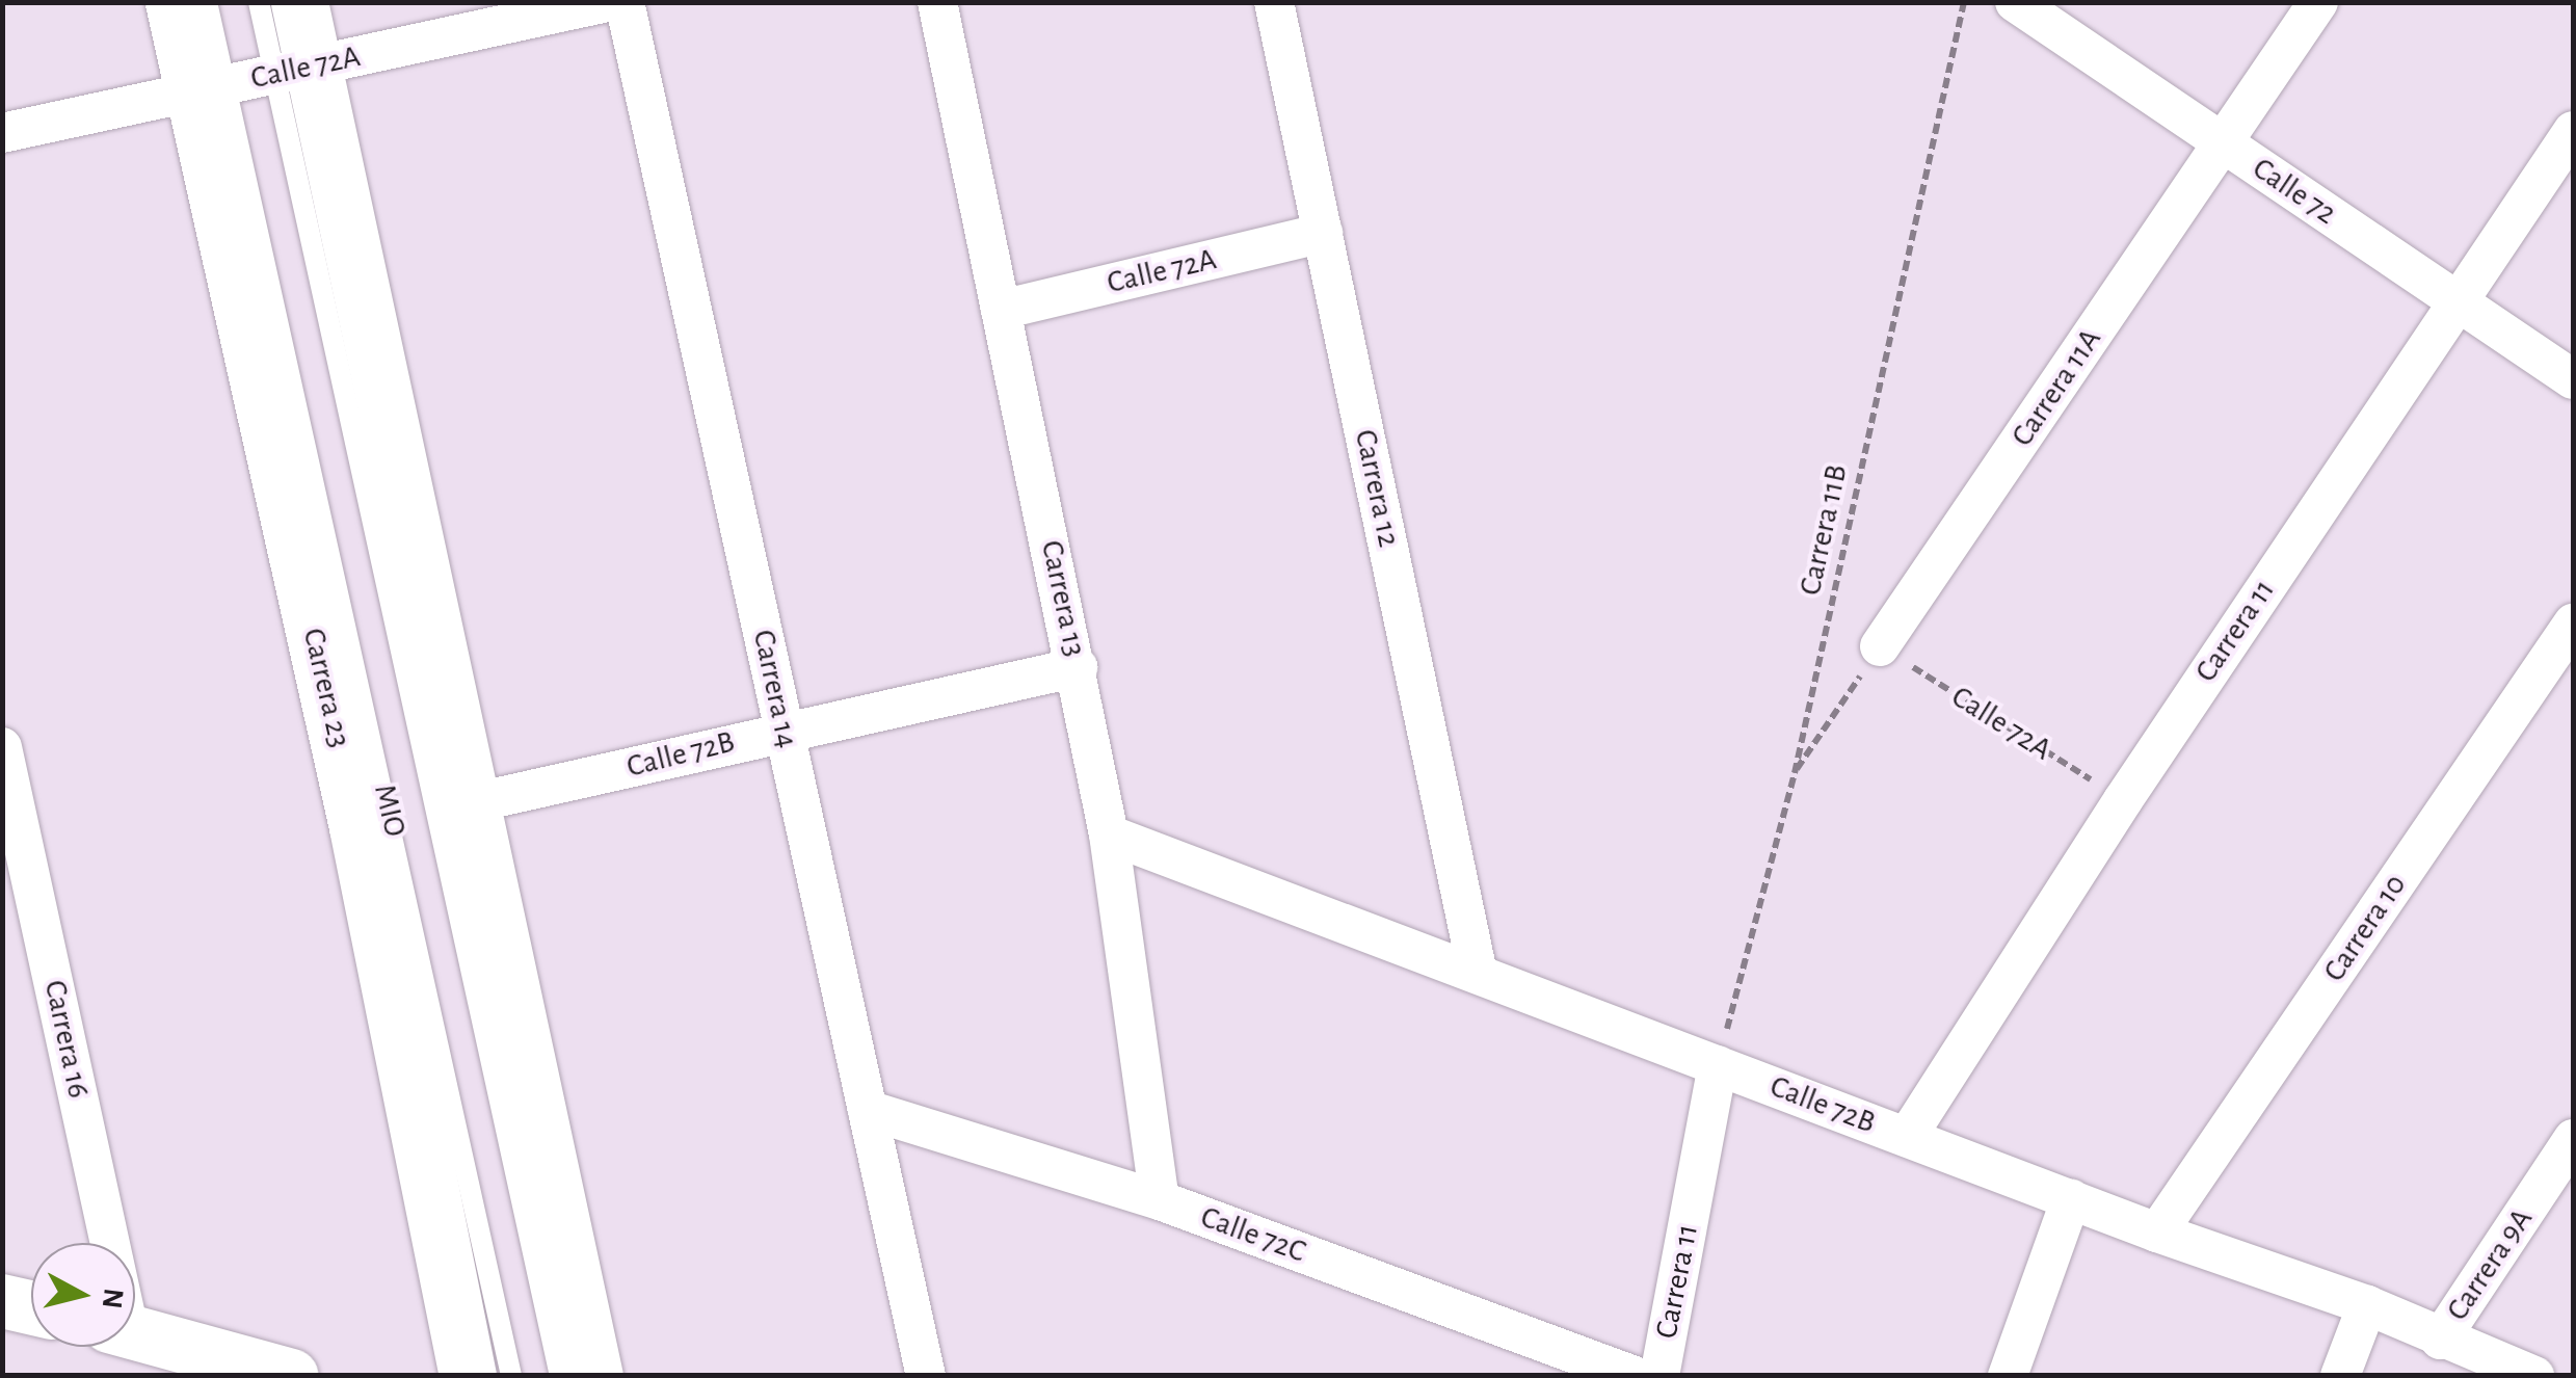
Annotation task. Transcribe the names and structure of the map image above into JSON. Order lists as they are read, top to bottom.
{
  "streets": {
    "main road": ["Carrera 23"],
    "street": [
      "Calle 72A",
      "Calle 72",
      "Carrera 11A",
      "Carrera 12",
      "Carrera 13",
      "Carrera 11",
      "Carrera 14",
      "Calle 72B",
      "Carrera 10",
      "Carrera 16",
      "Calle 72C",
      "Carrera 9A"
    ],
    "lane": ["MIO"],
    "path": ["Carrera 11B"]
  },
  "crossings": [
    ["Calle 72A", "Carrera 11A"],
    ["Calle 72A", "Carrera 12"],
    ["Calle 72A", "Carrera 13"],
    ["Calle 72A", "Carrera 11"],
    ["Calle 72A", "Carrera 23"],
    ["Calle 72A", "MIO"],
    ["Calle 72", "Carrera 11A"],
    ["Calle 72", "Carrera 11"],
    ["Carrera 12", "Calle 72B"],
    ["Carrera 11B", "Carrera 11"],
    ["Carrera 11B", "Calle 72B"],
    ["Carrera 13", "Calle 72B"],
    ["Carrera 13", "Calle 72C"],
    ["Carrera 11", "Calle 72B"],
    ["Carrera 23", "MIO"],
    ["Carrera 14", "Calle 72B"],
    ["Carrera 14", "Calle 72C"],
    ["Calle 72B", "Carrera 10"],
    ["Calle 72B", "Carrera 9A"]
  ],
  "north": "right"
}
